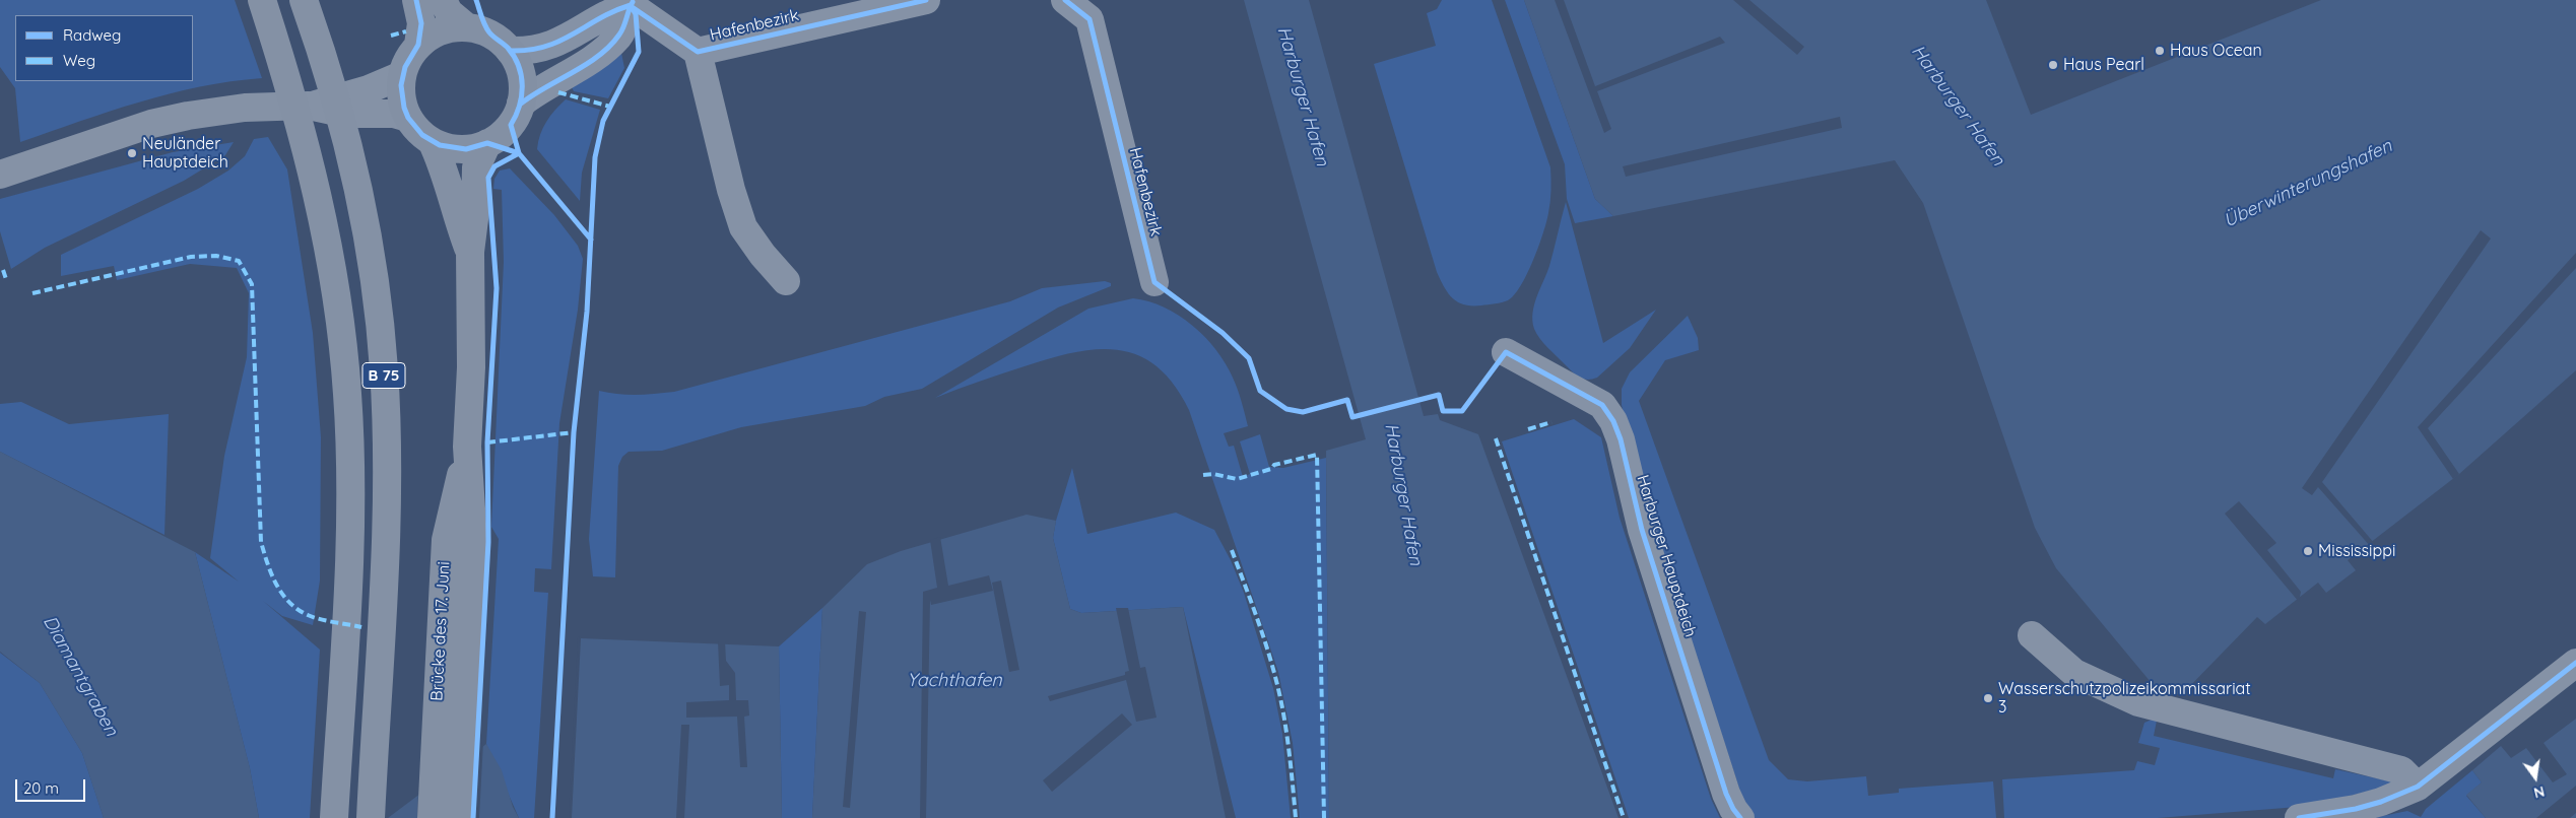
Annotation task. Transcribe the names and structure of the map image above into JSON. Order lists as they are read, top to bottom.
{
  "streets": {
    "highway": ["B 75"],
    "main road": ["Brücke des 17. Juni"],
    "street": ["Hafenbezirk", "Harburger Hauptdeich"]
  },
  "water": [
    "Harburger Hafen",
    "Überwinterungshafen",
    "Diamantgraben",
    "Yachthafen"
  ],
  "places": [
    "Haus Ocean",
    "Haus Pearl",
    "Neuländer Hauptdeich",
    "Mississippi",
    "Wasserschutzpolizeikommissariat 3"
  ],
  "legend": ["Radweg", "Weg"],
  "scale_bar": "20 m",
  "north": "bottom"
}
